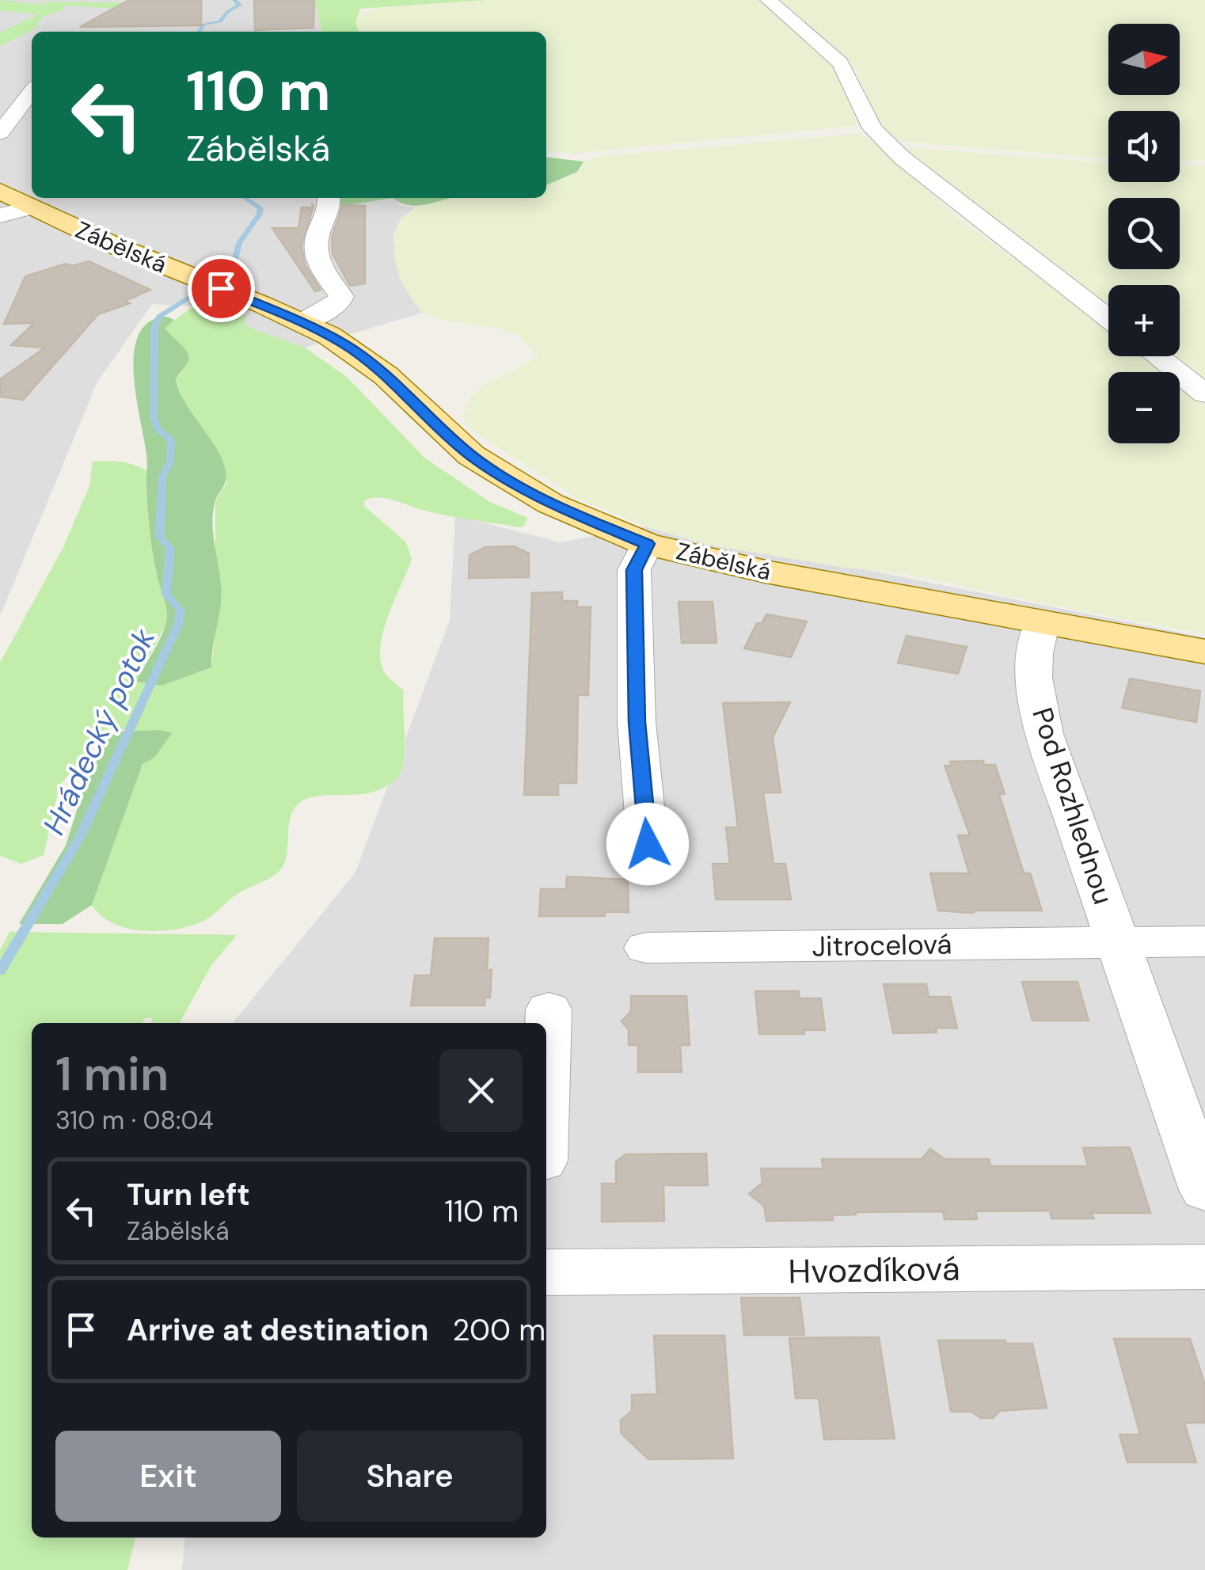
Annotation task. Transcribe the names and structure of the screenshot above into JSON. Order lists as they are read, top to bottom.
{
  "streets": {
    "main road": ["Zábělská"],
    "street": ["Pod Rozhlednou", "Jitrocelová", "Hvozdíková"]
  },
  "crossings": [
    ["Zábělská", "Pod Rozhlednou"],
    ["Pod Rozhlednou", "Jitrocelová"]
  ],
  "water": ["Hrádecký potok"],
  "north": "right",
  "page": {
    "map_buttons": ["+", "−"],
    "turn": ["110 m", "Zábělská"],
    "heading": ["1 min", "310 m · 08:04"],
    "list": [
      {
        "name": "Turn left",
        "note": "Zábělská",
        "value": "110 m"
      },
      {
        "name": "Arrive at destination",
        "value": "200 m"
      }
    ],
    "buttons": ["Exit", "Share"]
  }
}
